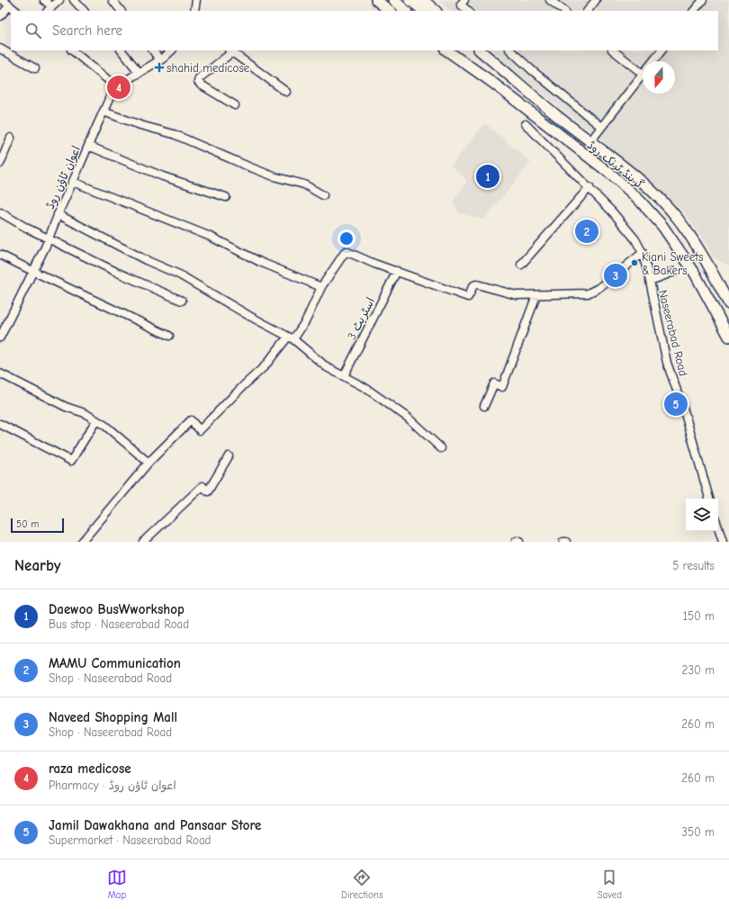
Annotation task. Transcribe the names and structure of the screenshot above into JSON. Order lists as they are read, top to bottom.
{
  "streets": {
    "highway": ["گرینڈ ٹرنک روڈ"],
    "street": ["اعوان ٹاؤن روڈ", "اسٹریٹ 3", "Naseerabad Road"]
  },
  "places": {
    "health": ["shahid medicose"],
    "other": ["Kiani Sweets & Bakers"]
  },
  "scale_bar": "50 m",
  "north": "bottom",
  "page": {
    "search": "Search here",
    "pins": [
      "4",
      "1",
      "2",
      "3",
      "5"
    ],
    "scale": "50 m",
    "heading": ["Nearby", "5 results"],
    "list": [
      {
        "mark": "1",
        "name": "Daewoo BusWworkshop",
        "note": "Bus stop · Naseerabad Road",
        "value": "150 m"
      },
      {
        "mark": "2",
        "name": "MAMU Communication",
        "note": "Shop · Naseerabad Road",
        "value": "230 m"
      },
      {
        "mark": "3",
        "name": "Naveed Shopping Mall",
        "note": "Shop · Naseerabad Road",
        "value": "260 m"
      },
      {
        "mark": "4",
        "name": "raza medicose",
        "note": "Pharmacy · اعوان ٹاؤن روڈ",
        "value": "260 m"
      },
      {
        "mark": "5",
        "name": "Jamil Dawakhana and Pansaar Store",
        "note": "Supermarket · Naseerabad Road",
        "value": "350 m"
      }
    ],
    "nav": ["Map", "Directions", "Saved"]
  }
}
